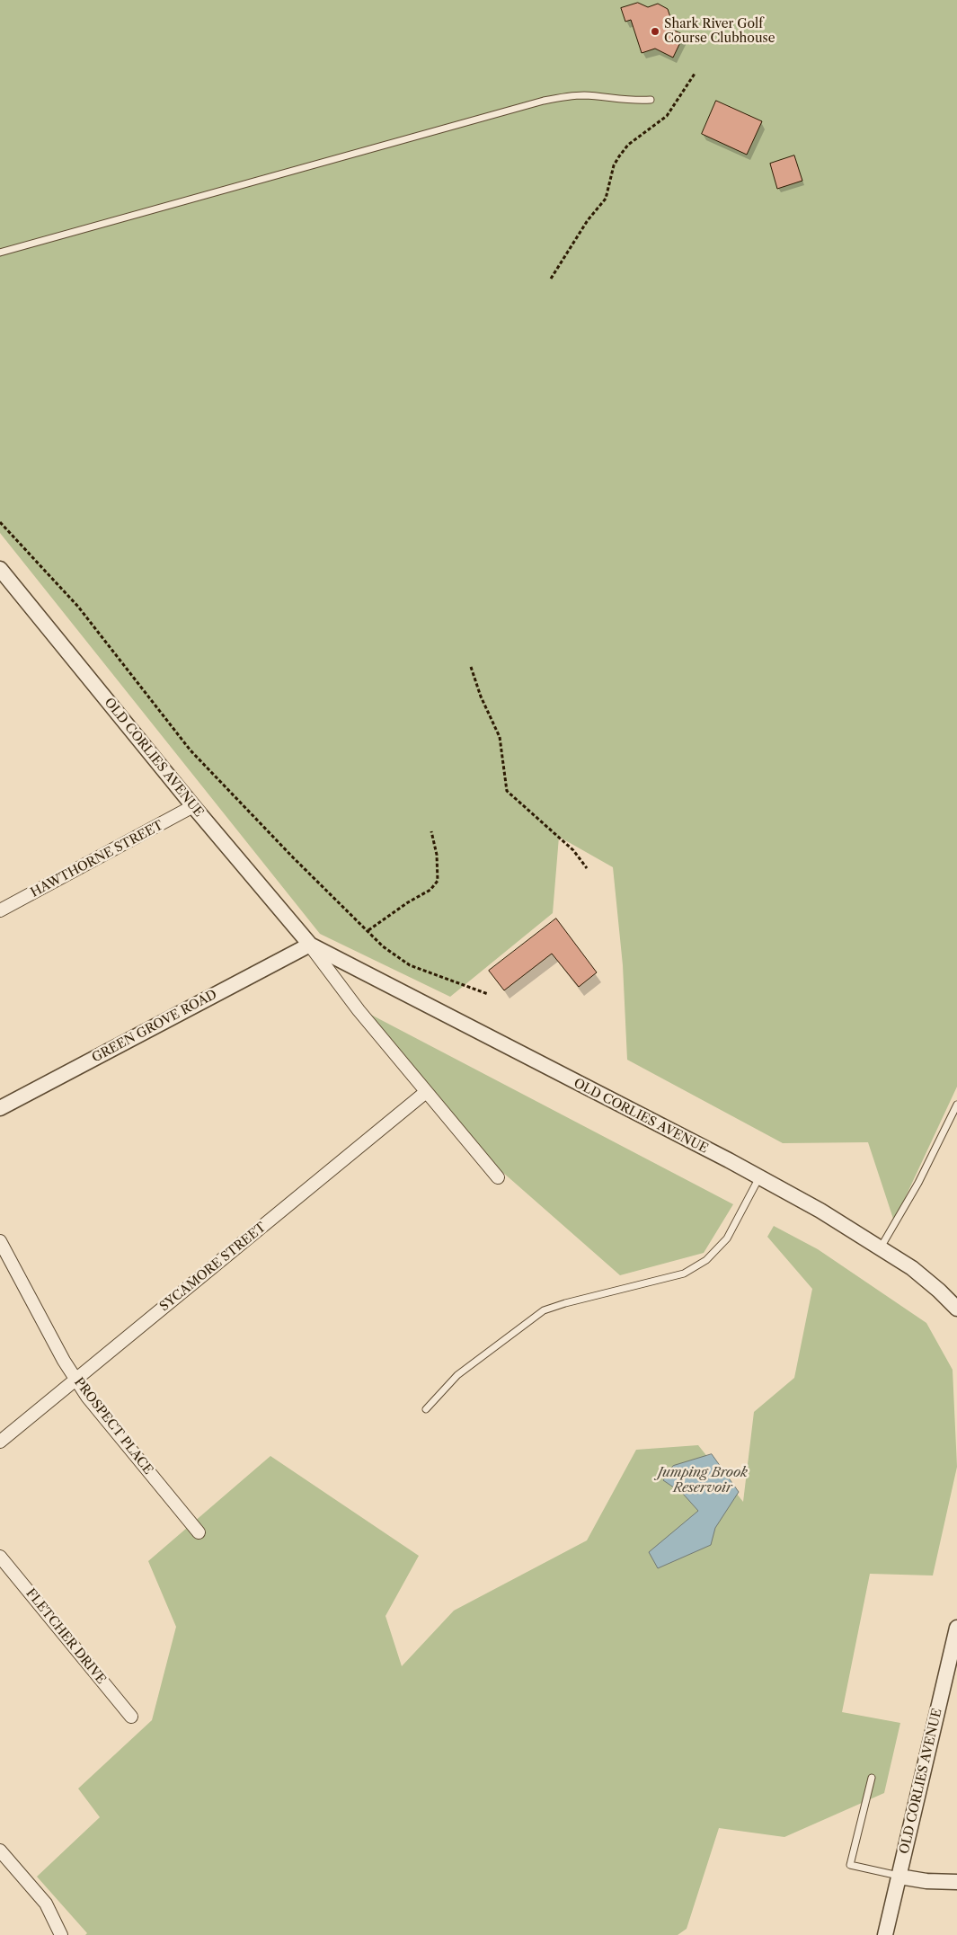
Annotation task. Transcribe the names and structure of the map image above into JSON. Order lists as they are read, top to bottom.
{
  "streets": {
    "street": [
      "OLD CORLIES AVENUE",
      "HAWTHORNE STREET",
      "GREEN GROVE ROAD",
      "SYCAMORE STREET",
      "PROSPECT PLACE",
      "FLETCHER DRIVE"
    ]
  },
  "crossings": [
    ["OLD CORLIES AVENUE", "HAWTHORNE STREET"],
    ["OLD CORLIES AVENUE", "GREEN GROVE ROAD"],
    ["OLD CORLIES AVENUE", "SYCAMORE STREET"],
    ["SYCAMORE STREET", "PROSPECT PLACE"]
  ],
  "water": ["Jumping Brook Reservoir"],
  "places": ["Shark River Golf Course Clubhouse"]
}
